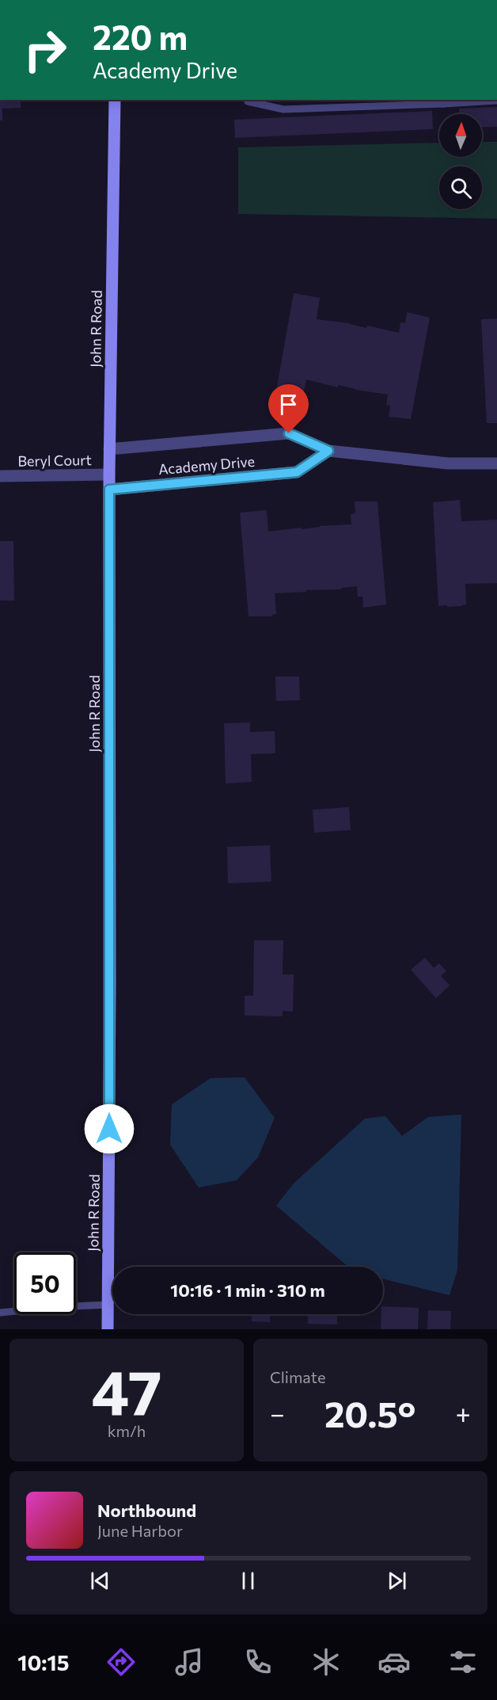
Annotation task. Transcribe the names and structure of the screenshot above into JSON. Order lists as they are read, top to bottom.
{
  "streets": {
    "main road": ["John R Road"],
    "street": ["Beryl Court", "Academy Drive"]
  },
  "crossings": [
    ["John R Road", "Beryl Court"],
    ["John R Road", "Academy Drive"]
  ],
  "north": "top",
  "page": {
    "turn": ["220 m", "Academy Drive"],
    "limit": "50",
    "trip": "10:16 · 1 min · 310 m",
    "tile": [
      ["47", "km/h"],
      "Climate"
    ],
    "heat": ["−", "20.5°", "+"],
    "song": ["Northbound", "June Harbor"],
    "tabs": "10:15"
  }
}
